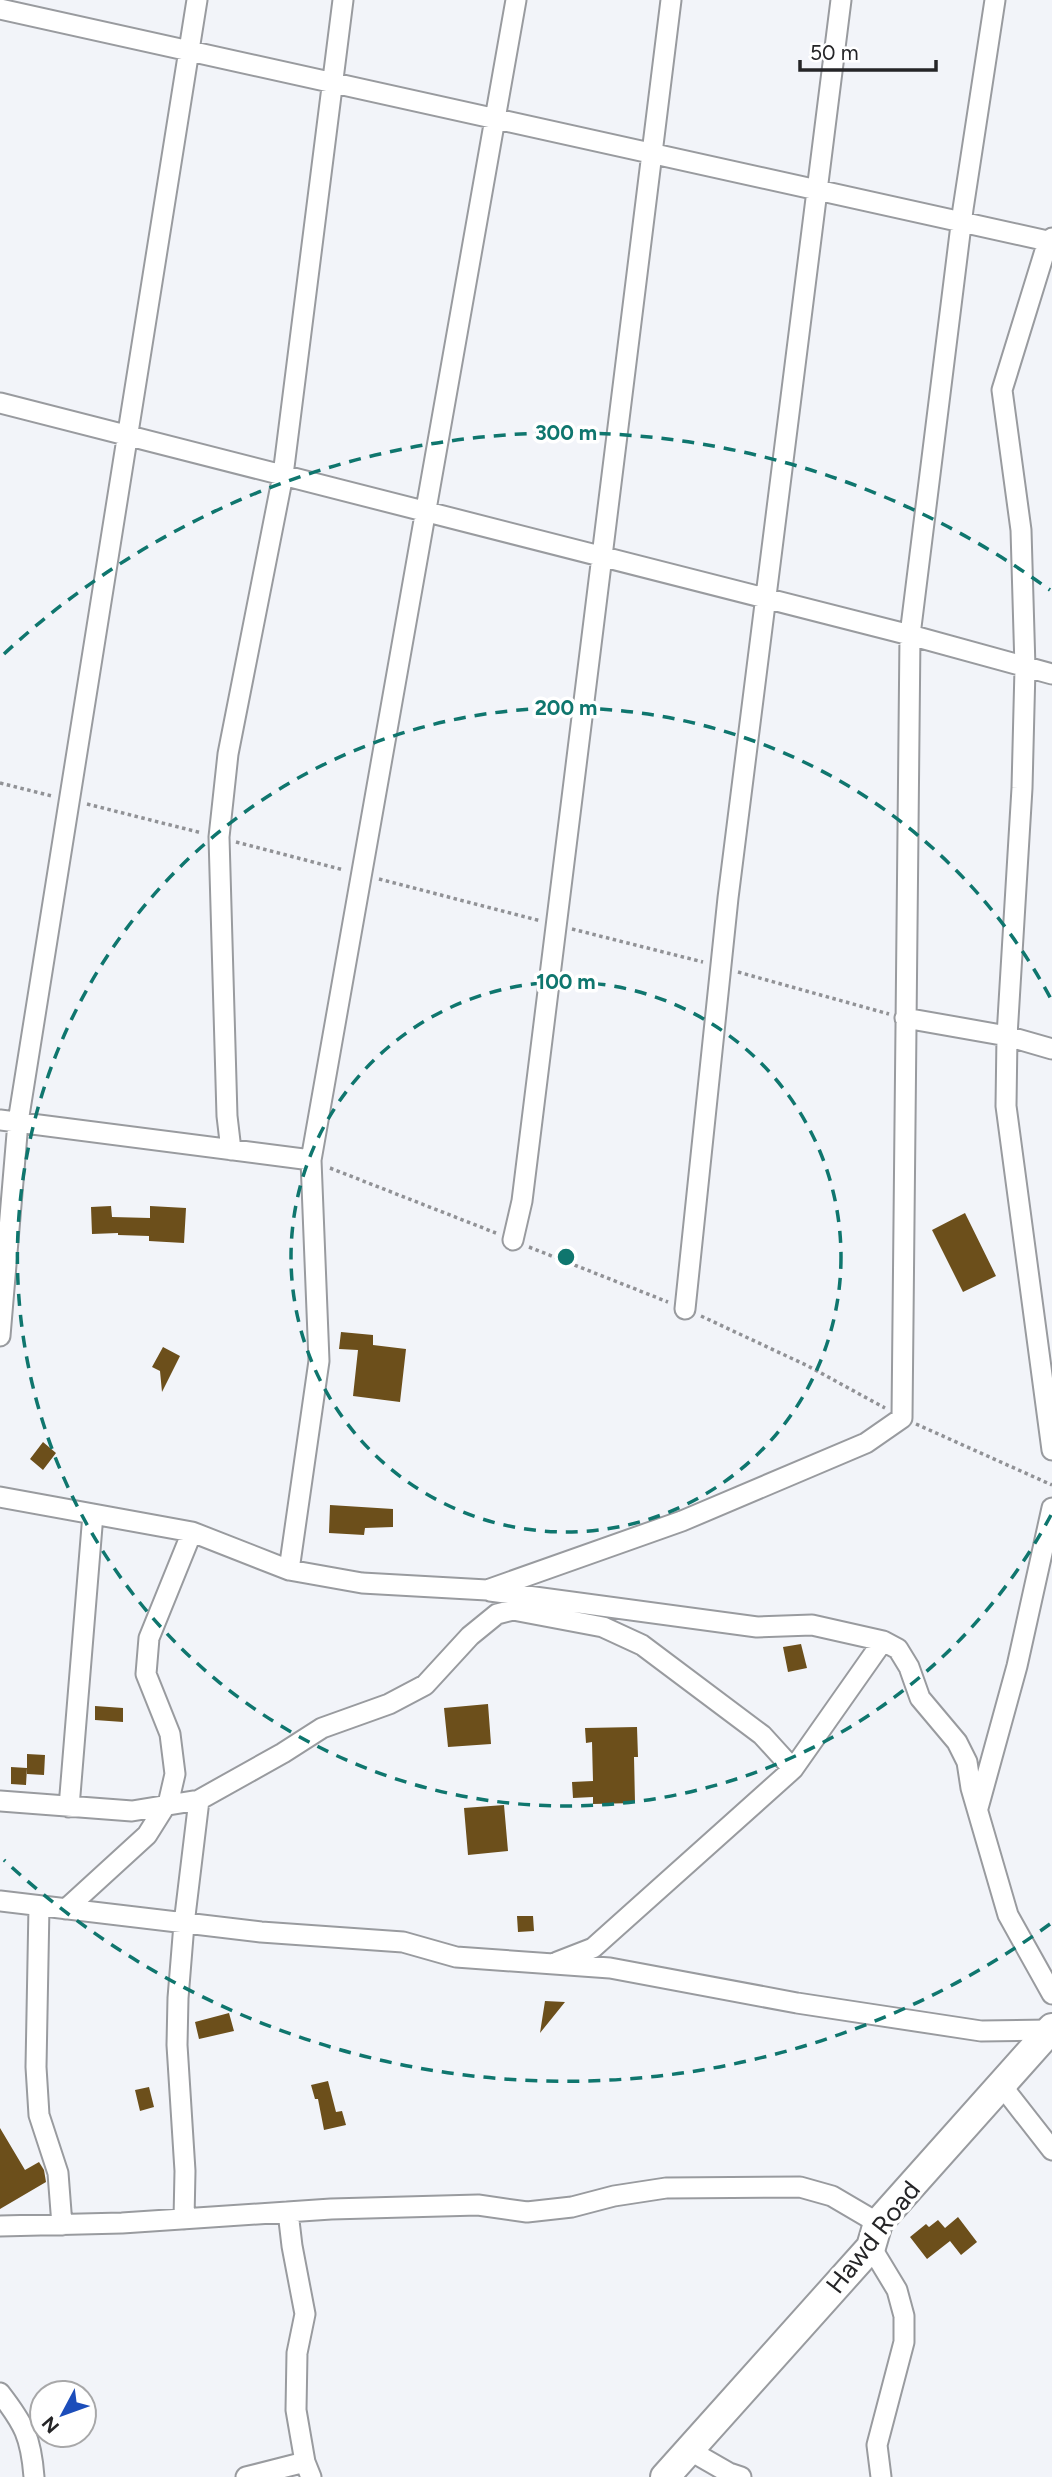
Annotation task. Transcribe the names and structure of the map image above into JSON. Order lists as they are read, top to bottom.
{
  "streets": {
    "main road": ["Hawd Road"]
  },
  "scale_bar": "50 m",
  "north": "bottom left",
  "rings": ["300 m", "200 m", "100 m"]
}
